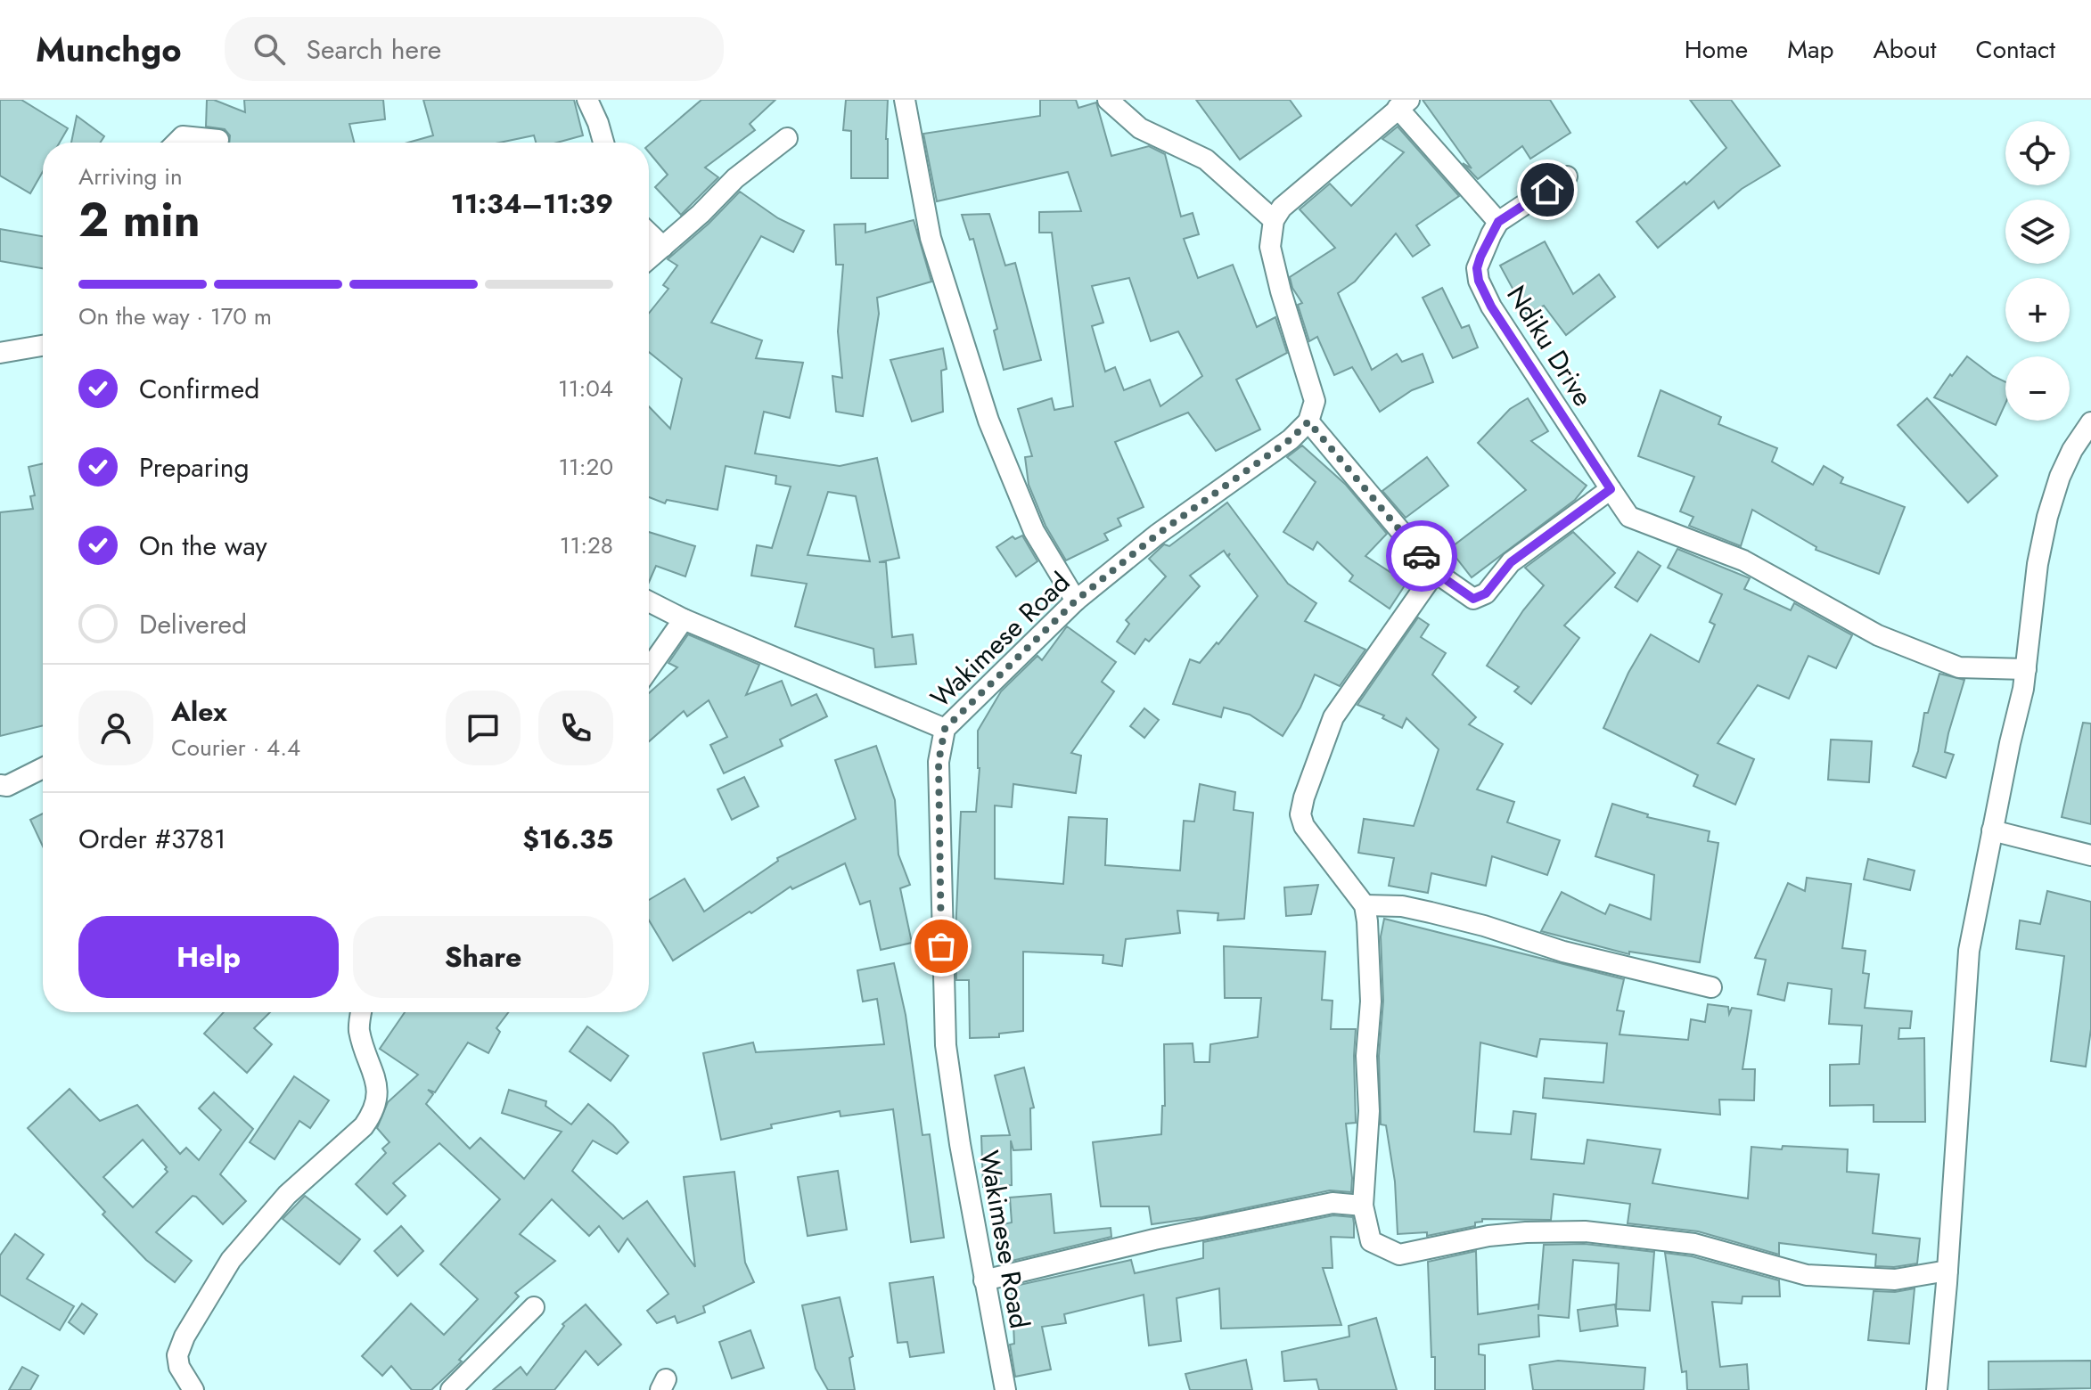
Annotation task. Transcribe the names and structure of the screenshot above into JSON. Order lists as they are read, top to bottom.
{
  "streets": {
    "street": ["Ndiku Drive", "Wakimese Road"]
  },
  "page": {
    "header": "Munchgo",
    "search": "Search here",
    "nav": [
      "Home",
      "Map",
      "About",
      "Contact"
    ],
    "map_buttons": ["+", "−"],
    "heading": ["2 min", "Arriving in", "11:34–11:39"],
    "panel": [
      "Alex",
      "Courier · 4.4",
      "Order #3781",
      "$16.35"
    ],
    "bar": "On the way · 170 m",
    "list": [
      ["Confirmed", "11:04"],
      ["Preparing", "11:20"],
      ["On the way", "11:28"],
      "Delivered"
    ],
    "buttons": ["Help", "Share"]
  }
}
